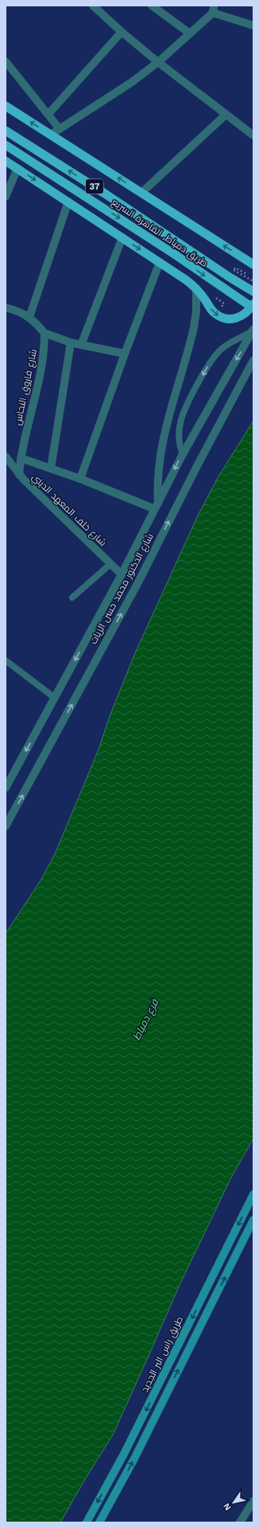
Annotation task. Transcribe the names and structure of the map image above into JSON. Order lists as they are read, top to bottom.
{
  "streets": {
    "highway": ["37", "طريق دمياط, القاهرة السريع"],
    "main road": ["طريق راس البر الجديد"],
    "street": ["شارع فاروق النحاس", "شارع خلف المعهد الديني", "شارع الدكتور محمد حسن الزيات"]
  },
  "crossings": [
    ["شارع فاروق النحاس", "شارع خلف المعهد الديني"],
    ["شارع خلف المعهد الديني", "شارع الدكتور محمد حسن الزيات"]
  ],
  "water": ["فرع دمياط"],
  "north": "bottom left"
}
